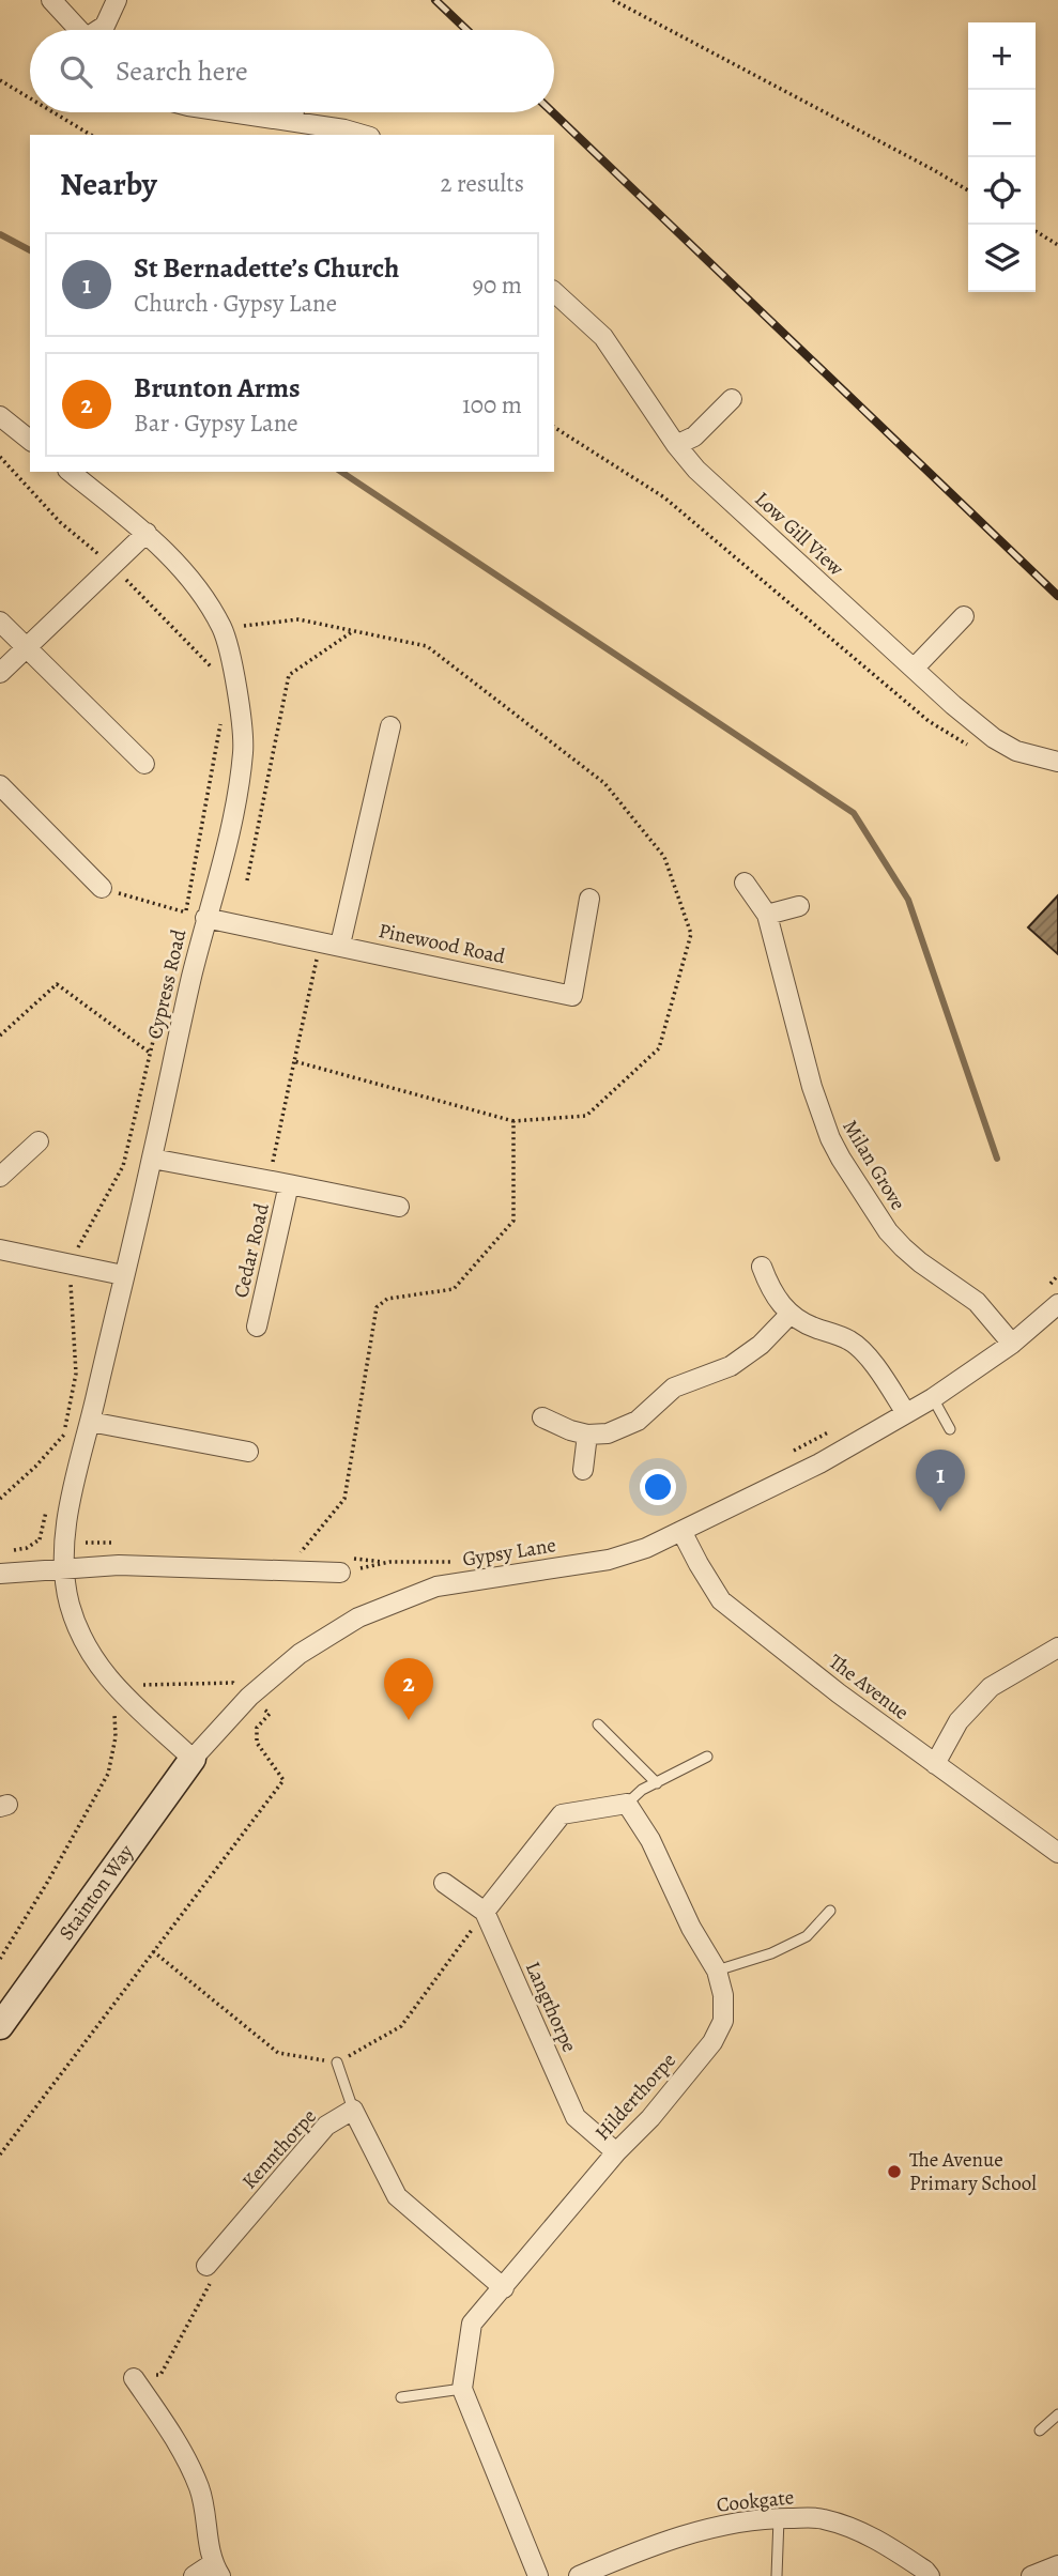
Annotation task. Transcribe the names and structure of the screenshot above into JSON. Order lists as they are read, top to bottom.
{
  "streets": {
    "street": [
      "Low Gill View",
      "Pinewood Road",
      "Cypress Road",
      "Milan Grove",
      "Cedar Road",
      "Gypsy Lane",
      "The Avenue",
      "Stainton Way",
      "Langthorpe",
      "Hilderthorpe",
      "Kennthorpe",
      "Cookgate"
    ]
  },
  "crossings": [
    ["Pinewood Road", "Cypress Road"],
    ["Cypress Road", "Cedar Road"],
    ["Milan Grove", "Gypsy Lane"],
    ["Gypsy Lane", "The Avenue"],
    ["Gypsy Lane", "Stainton Way"],
    ["Langthorpe", "Hilderthorpe"]
  ],
  "places": ["The Avenue Primary School"],
  "page": {
    "map_buttons": ["+", "−"],
    "search": "Search here",
    "heading": ["Nearby", "2 results"],
    "list": [
      {
        "mark": "1",
        "name": "St Bernadette’s Church",
        "note": "Church · Gypsy Lane",
        "value": "90 m"
      },
      {
        "mark": "2",
        "name": "Brunton Arms",
        "note": "Bar · Gypsy Lane",
        "value": "100 m"
      }
    ],
    "pins": ["1", "2"]
  }
}
